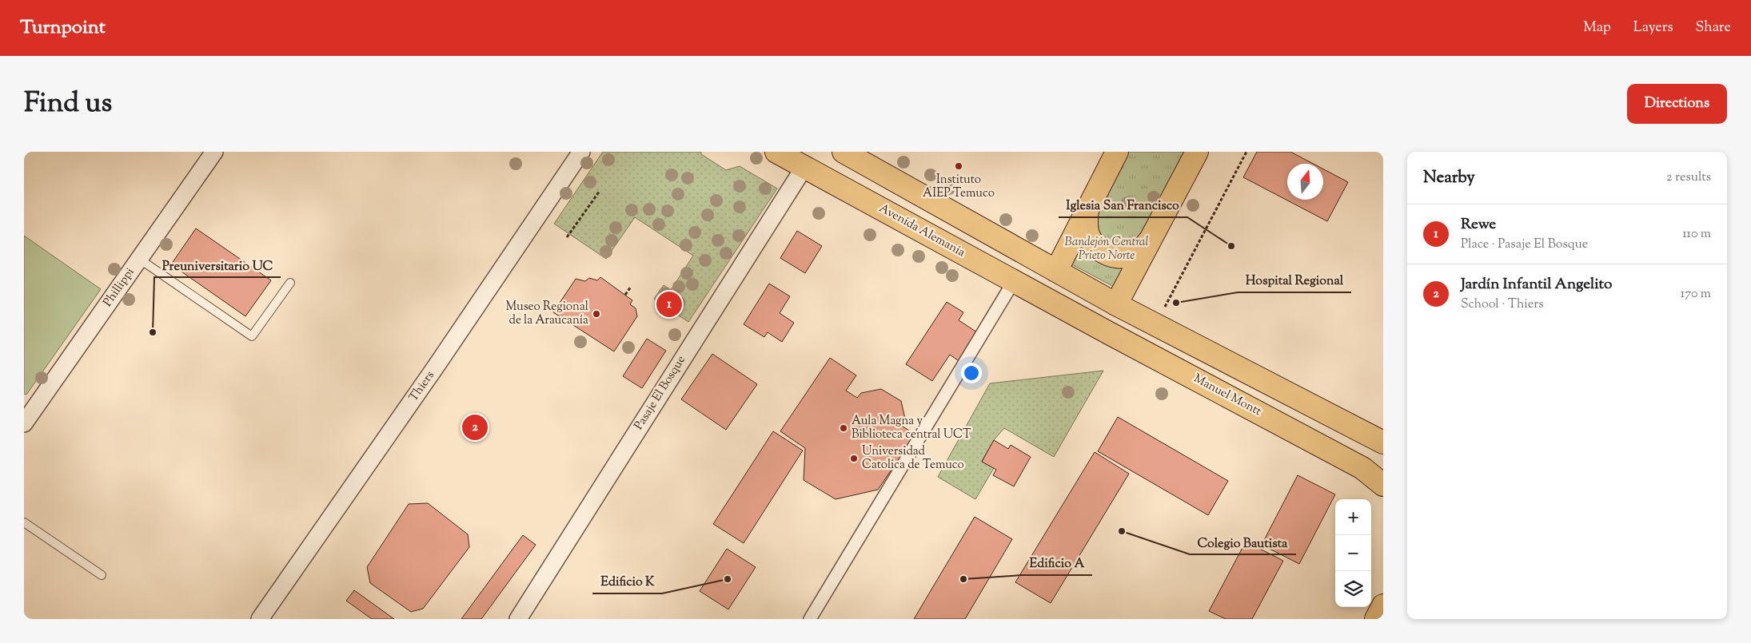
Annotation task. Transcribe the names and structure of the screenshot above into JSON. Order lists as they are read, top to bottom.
{
  "streets": {
    "main road": ["Avenida Alemania", "Manuel Montt"],
    "street": ["Phillippi", "Thiers", "Pasaje El Bosque"]
  },
  "crossings": [
    ["Avenida Alemania", "Pasaje El Bosque"],
    ["Avenida Alemania", "Manuel Montt"]
  ],
  "parks": ["Bandejón Central Prieto Norte"],
  "places": [
    "Instituto AIEP Temuco",
    "Iglesia San Francisco",
    "Hospital Regional",
    "Museo Regional de la Araucanía",
    "Preuniversitario UC",
    "Aula Magna y Biblioteca central UCT",
    "Universidad Catolica de Temuco",
    "Colegio Bautista",
    "Edificio K",
    "Edificio A"
  ],
  "north": "top",
  "page": {
    "header": "Turnpoint",
    "nav": ["Map", "Layers", "Share"],
    "title": "Find us",
    "buttons": "Directions",
    "heading": ["Nearby", "2 results"],
    "list": [
      {
        "mark": "1",
        "name": "Rewe",
        "note": "Place · Pasaje El Bosque",
        "value": "110 m"
      },
      {
        "mark": "2",
        "name": "Jardín Infantil Angelito",
        "note": "School · Thiers",
        "value": "170 m"
      }
    ],
    "pins": ["1", "2"],
    "map_buttons": ["+", "−"]
  }
}
